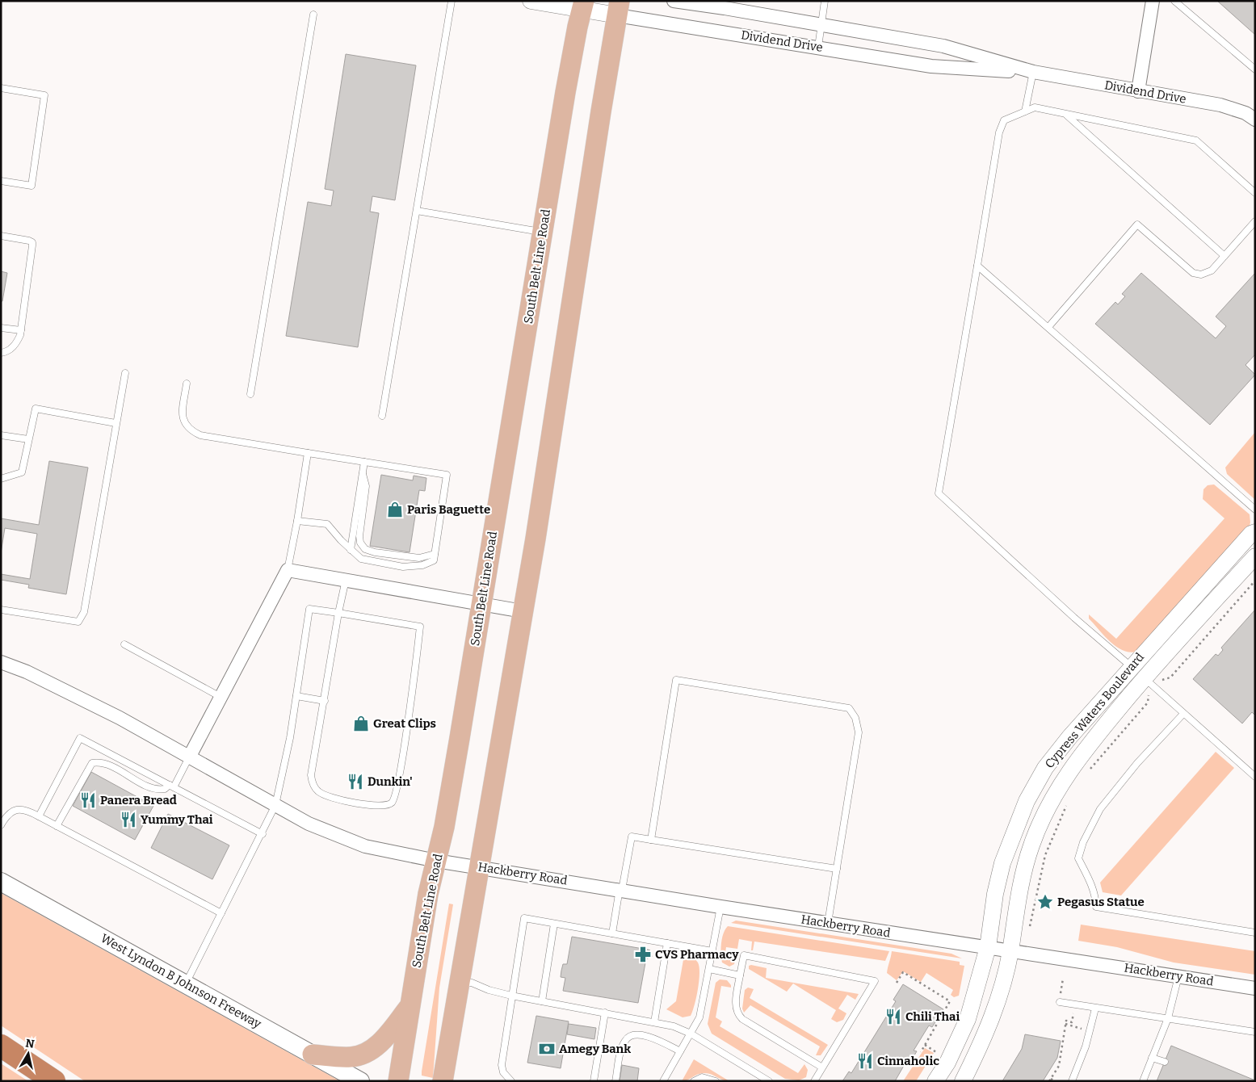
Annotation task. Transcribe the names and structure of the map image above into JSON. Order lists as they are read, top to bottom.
{
  "streets": {
    "main road": ["South Belt Line Road", "West Lyndon B Johnson Freeway"],
    "street": ["Dividend Drive", "Cypress Waters Boulevard", "Hackberry Road"]
  },
  "crossings": [
    ["Dividend Drive", "South Belt Line Road"],
    ["South Belt Line Road", "Hackberry Road"],
    ["Cypress Waters Boulevard", "Hackberry Road"]
  ],
  "places": {
    "shop": ["Paris Baguette", "Great Clips"],
    "restaurant": [
      "Dunkin'",
      "Panera Bread",
      "Yummy Thai",
      "Chili Thai",
      "Cinnaholic"
    ],
    "place": ["Pegasus Statue"],
    "pharmacy": ["CVS Pharmacy"],
    "bank": ["Amegy Bank"]
  },
  "north": "top"
}
